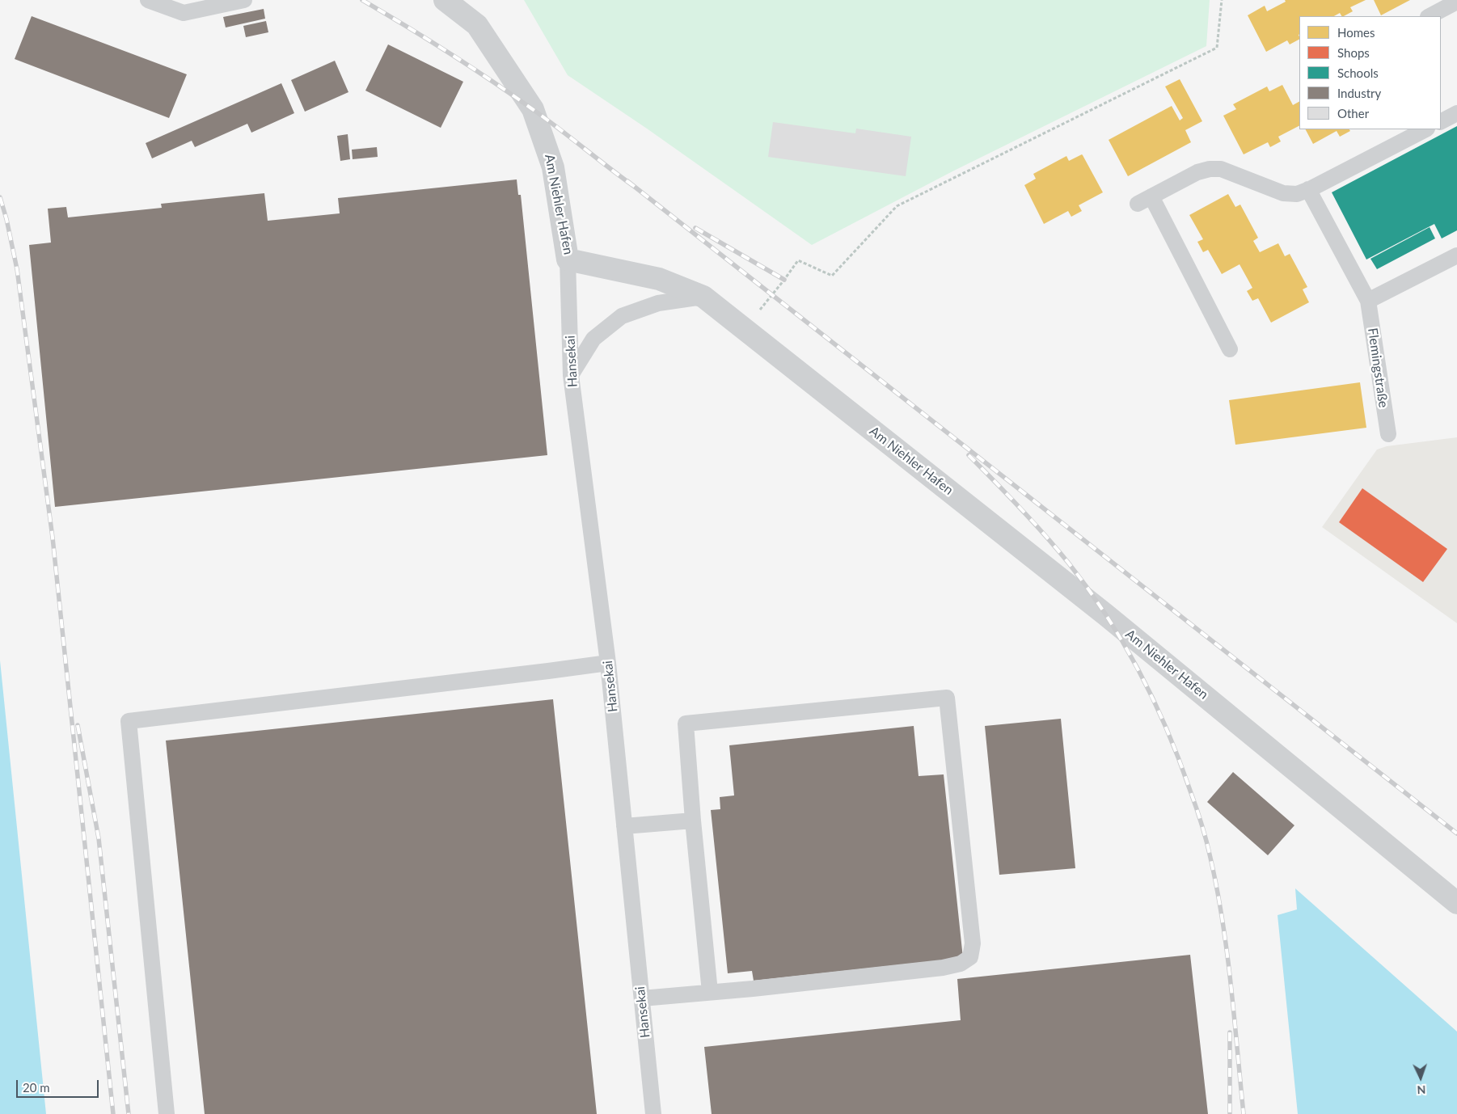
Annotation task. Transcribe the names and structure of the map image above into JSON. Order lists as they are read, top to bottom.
{
  "streets": {
    "street": ["Am Niehler Hafen"],
    "lane": ["Hansekai", "Flemingstraße"]
  },
  "crossings": [
    ["Am Niehler Hafen", "Hansekai"]
  ],
  "legend": [
    "Homes",
    "Shops",
    "Schools",
    "Industry",
    "Other"
  ],
  "scale_bar": "20 m",
  "north": "bottom"
}
